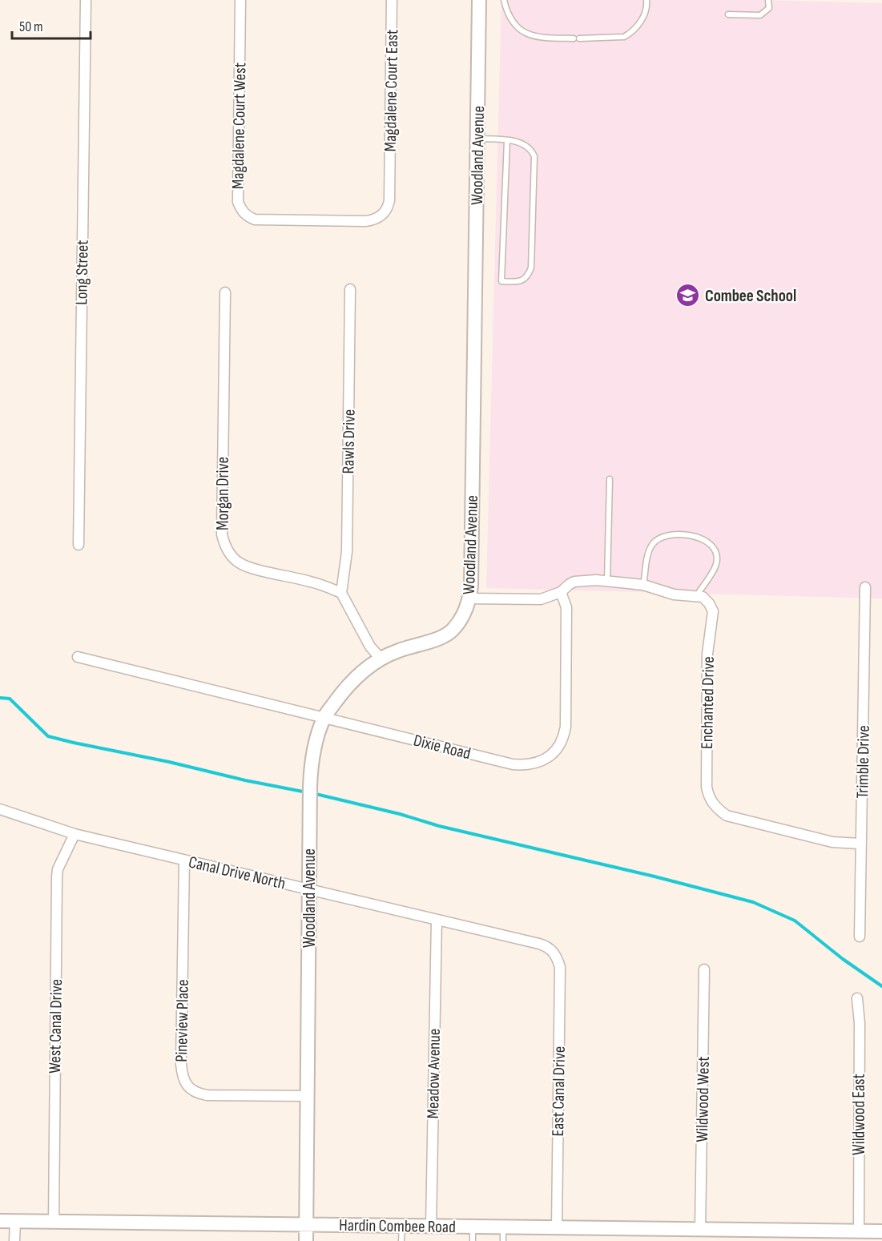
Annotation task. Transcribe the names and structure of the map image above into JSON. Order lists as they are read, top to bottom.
{
  "streets": {
    "street": [
      "Magdalene Court East",
      "Magdalene Court West",
      "Woodland Avenue",
      "Long Street",
      "Rawls Drive",
      "Morgan Drive",
      "Enchanted Drive",
      "Dixie Road",
      "Trimble Drive",
      "Canal Drive North",
      "Pineview Place",
      "West Canal Drive",
      "Meadow Avenue",
      "East Canal Drive",
      "Wildwood West",
      "Wildwood East",
      "Hardin Combee Road"
    ]
  },
  "crossings": [
    ["Magdalene Court East", "Magdalene Court West"],
    ["Woodland Avenue", "Dixie Road"],
    ["Woodland Avenue", "Canal Drive North"],
    ["Woodland Avenue", "Pineview Place"],
    ["Woodland Avenue", "Hardin Combee Road"],
    ["Rawls Drive", "Morgan Drive"],
    ["Enchanted Drive", "Trimble Drive"],
    ["Canal Drive North", "Pineview Place"],
    ["Canal Drive North", "West Canal Drive"],
    ["Canal Drive North", "Meadow Avenue"],
    ["Canal Drive North", "East Canal Drive"],
    ["West Canal Drive", "Hardin Combee Road"],
    ["Meadow Avenue", "Hardin Combee Road"],
    ["East Canal Drive", "Hardin Combee Road"],
    ["Wildwood West", "Hardin Combee Road"],
    ["Wildwood East", "Hardin Combee Road"]
  ],
  "places": {
    "school or university": ["Combee School"]
  },
  "scale_bar": "50 m"
}
